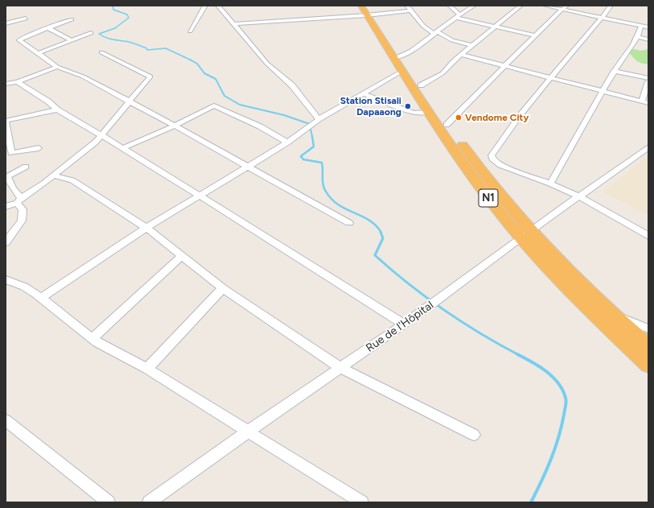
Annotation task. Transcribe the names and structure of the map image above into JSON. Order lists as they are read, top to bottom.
{
  "streets": {
    "highway": ["N1"],
    "street": ["Rue de l'Hôpital"]
  },
  "crossings": [
    ["N1", "Rue de l'Hôpital"]
  ],
  "places": ["Station Stisali Dapaaong", "Vendome City"]
}
